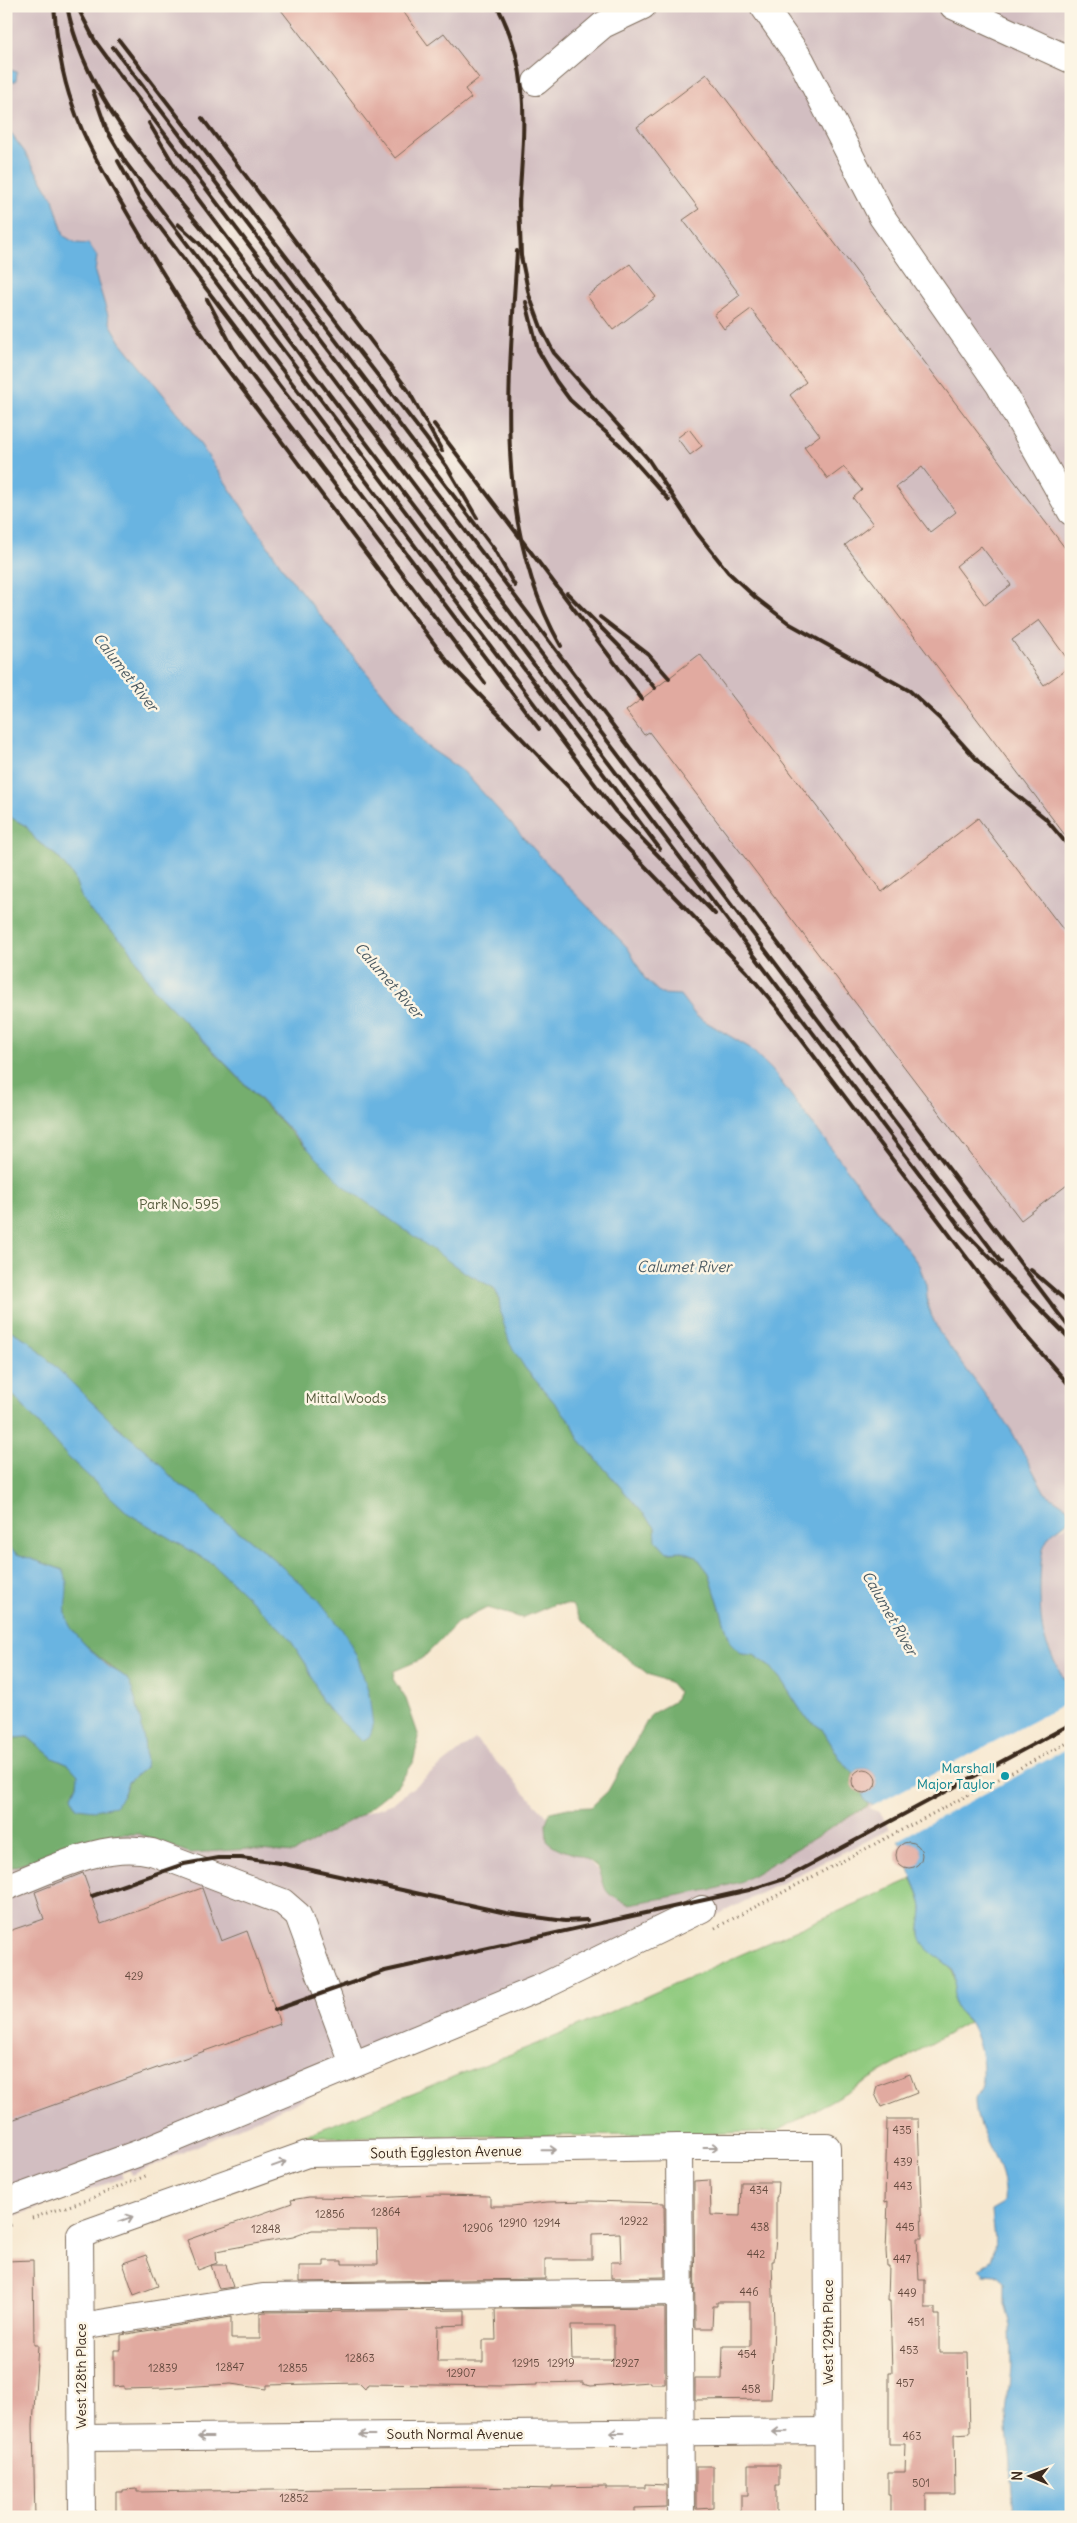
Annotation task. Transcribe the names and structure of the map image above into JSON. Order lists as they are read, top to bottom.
{
  "streets": {
    "street": [
      "South Eggleston Avenue",
      "West 129th Place",
      "West 128th Place",
      "South Normal Avenue"
    ]
  },
  "crossings": [
    ["South Eggleston Avenue", "West 129th Place"],
    ["South Eggleston Avenue", "West 128th Place"],
    ["West 129th Place", "South Normal Avenue"],
    ["West 128th Place", "South Normal Avenue"]
  ],
  "water": ["Calumet River"],
  "parks": ["Park No. 595", "Mittal Woods"],
  "places": ["Marshall Major Taylor"],
  "house_numbers": [
    "429",
    "435",
    "439",
    "443",
    "434",
    "12864",
    "12856",
    "12922",
    "12910",
    "12914",
    "438",
    "445",
    "12906",
    "12848",
    "442",
    "447",
    "446",
    "449",
    "451",
    "453",
    "454",
    "12863",
    "12915",
    "12919",
    "12927",
    "12847",
    "12839",
    "12855",
    "12907",
    "457",
    "458",
    "463",
    "501",
    "12852"
  ],
  "north": "left"
}
